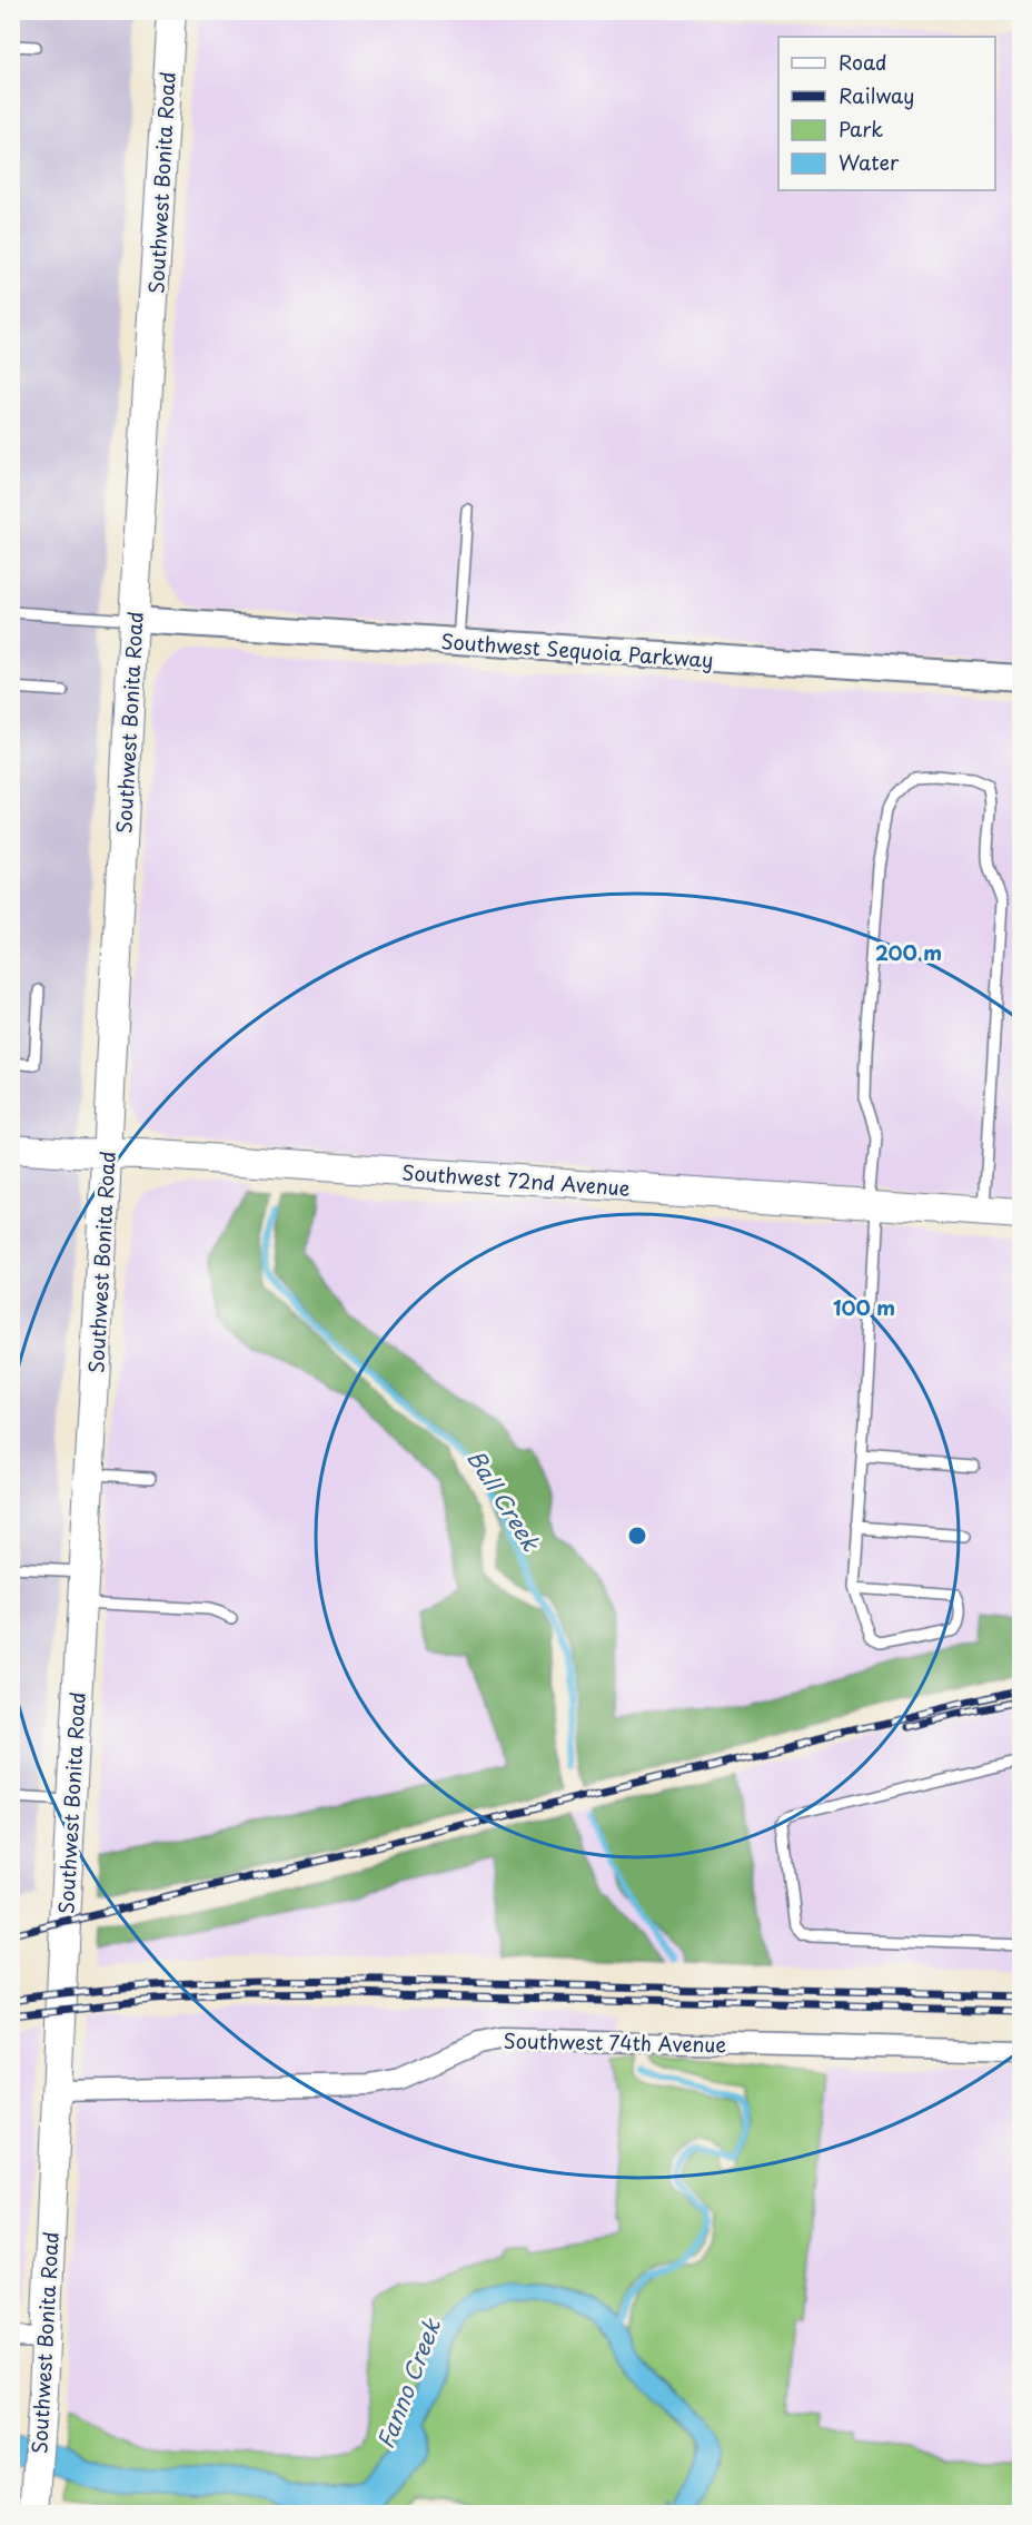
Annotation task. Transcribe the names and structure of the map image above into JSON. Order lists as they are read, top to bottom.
{
  "streets": {
    "main road": ["Southwest Bonita Road", "Southwest 72nd Avenue"],
    "street": ["Southwest Sequoia Parkway", "Southwest 74th Avenue"]
  },
  "crossings": [
    ["Southwest Bonita Road", "Southwest Sequoia Parkway"],
    ["Southwest Bonita Road", "Southwest 72nd Avenue"],
    ["Southwest Bonita Road", "Southwest 74th Avenue"]
  ],
  "water": ["Ball Creek", "Fanno Creek"],
  "legend": [
    "Road",
    "Railway",
    "Park",
    "Water"
  ],
  "rings": ["200 m", "100 m"]
}
